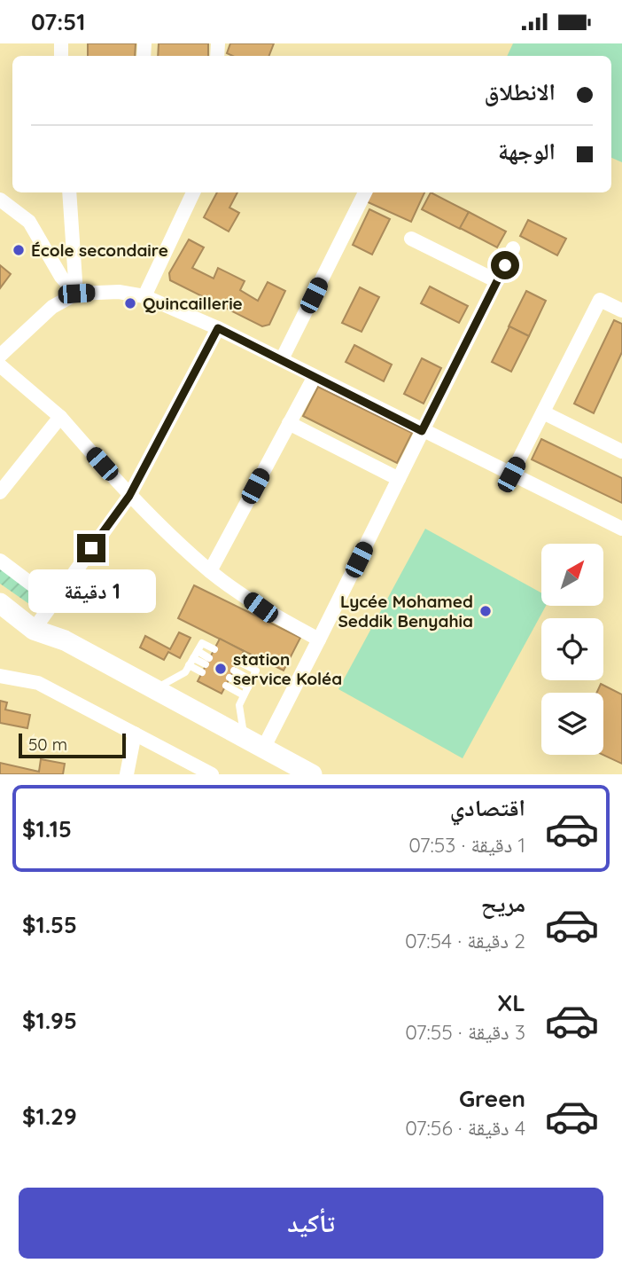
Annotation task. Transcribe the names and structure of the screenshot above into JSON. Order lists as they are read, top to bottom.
{
  "places": [
    "École secondaire",
    "Quincaillerie",
    "Lycée Mohamed Seddik Benyahia",
    "station service Koléa"
  ],
  "scale_bar": "50 m",
  "north": "top right",
  "page": {
    "status": "07:51",
    "banner": ["الانطلاق", "الوجهة"],
    "bubble": "1 دقيقة",
    "scale": "50 m",
    "list": [
      {
        "name": "اقتصادي",
        "note": "1 دقيقة · 07:53",
        "value": "$1.15"
      },
      {
        "name": "مريح",
        "note": "2 دقيقة · 07:54",
        "value": "$1.55"
      },
      {
        "name": "XL",
        "note": "3 دقيقة · 07:55",
        "value": "$1.95"
      },
      {
        "name": "Green",
        "note": "4 دقيقة · 07:56",
        "value": "$1.29"
      }
    ],
    "buttons": "تأكيد"
  }
}
